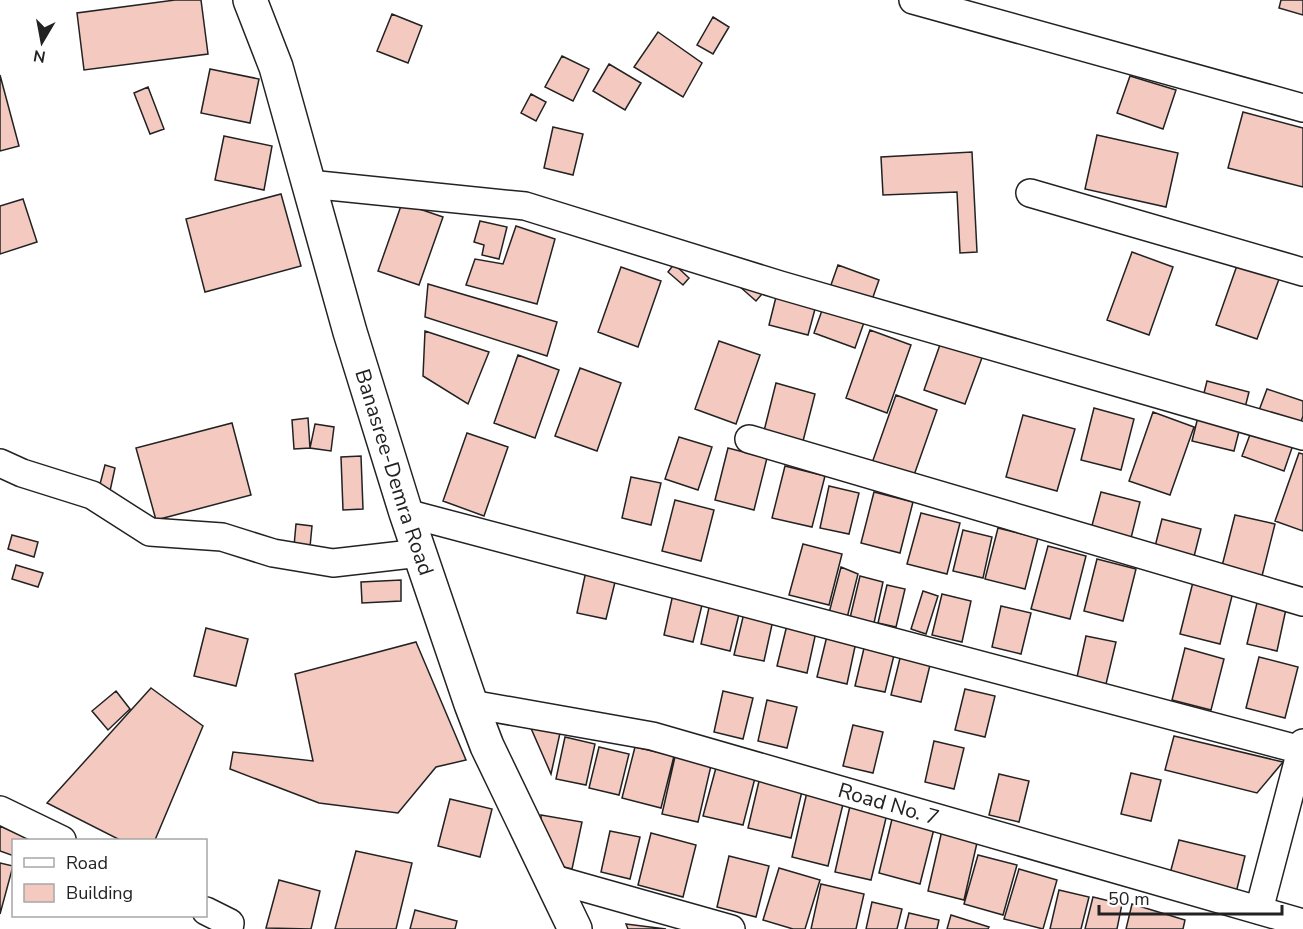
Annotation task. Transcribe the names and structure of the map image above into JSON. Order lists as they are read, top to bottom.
{
  "streets": {
    "main road": ["Banasree-Demra Road"],
    "street": ["Road No. 7"]
  },
  "crossings": [
    ["Banasree-Demra Road", "Road No. 7"]
  ],
  "legend": ["Road", "Building"],
  "scale_bar": "50 m",
  "north": "bottom"
}
